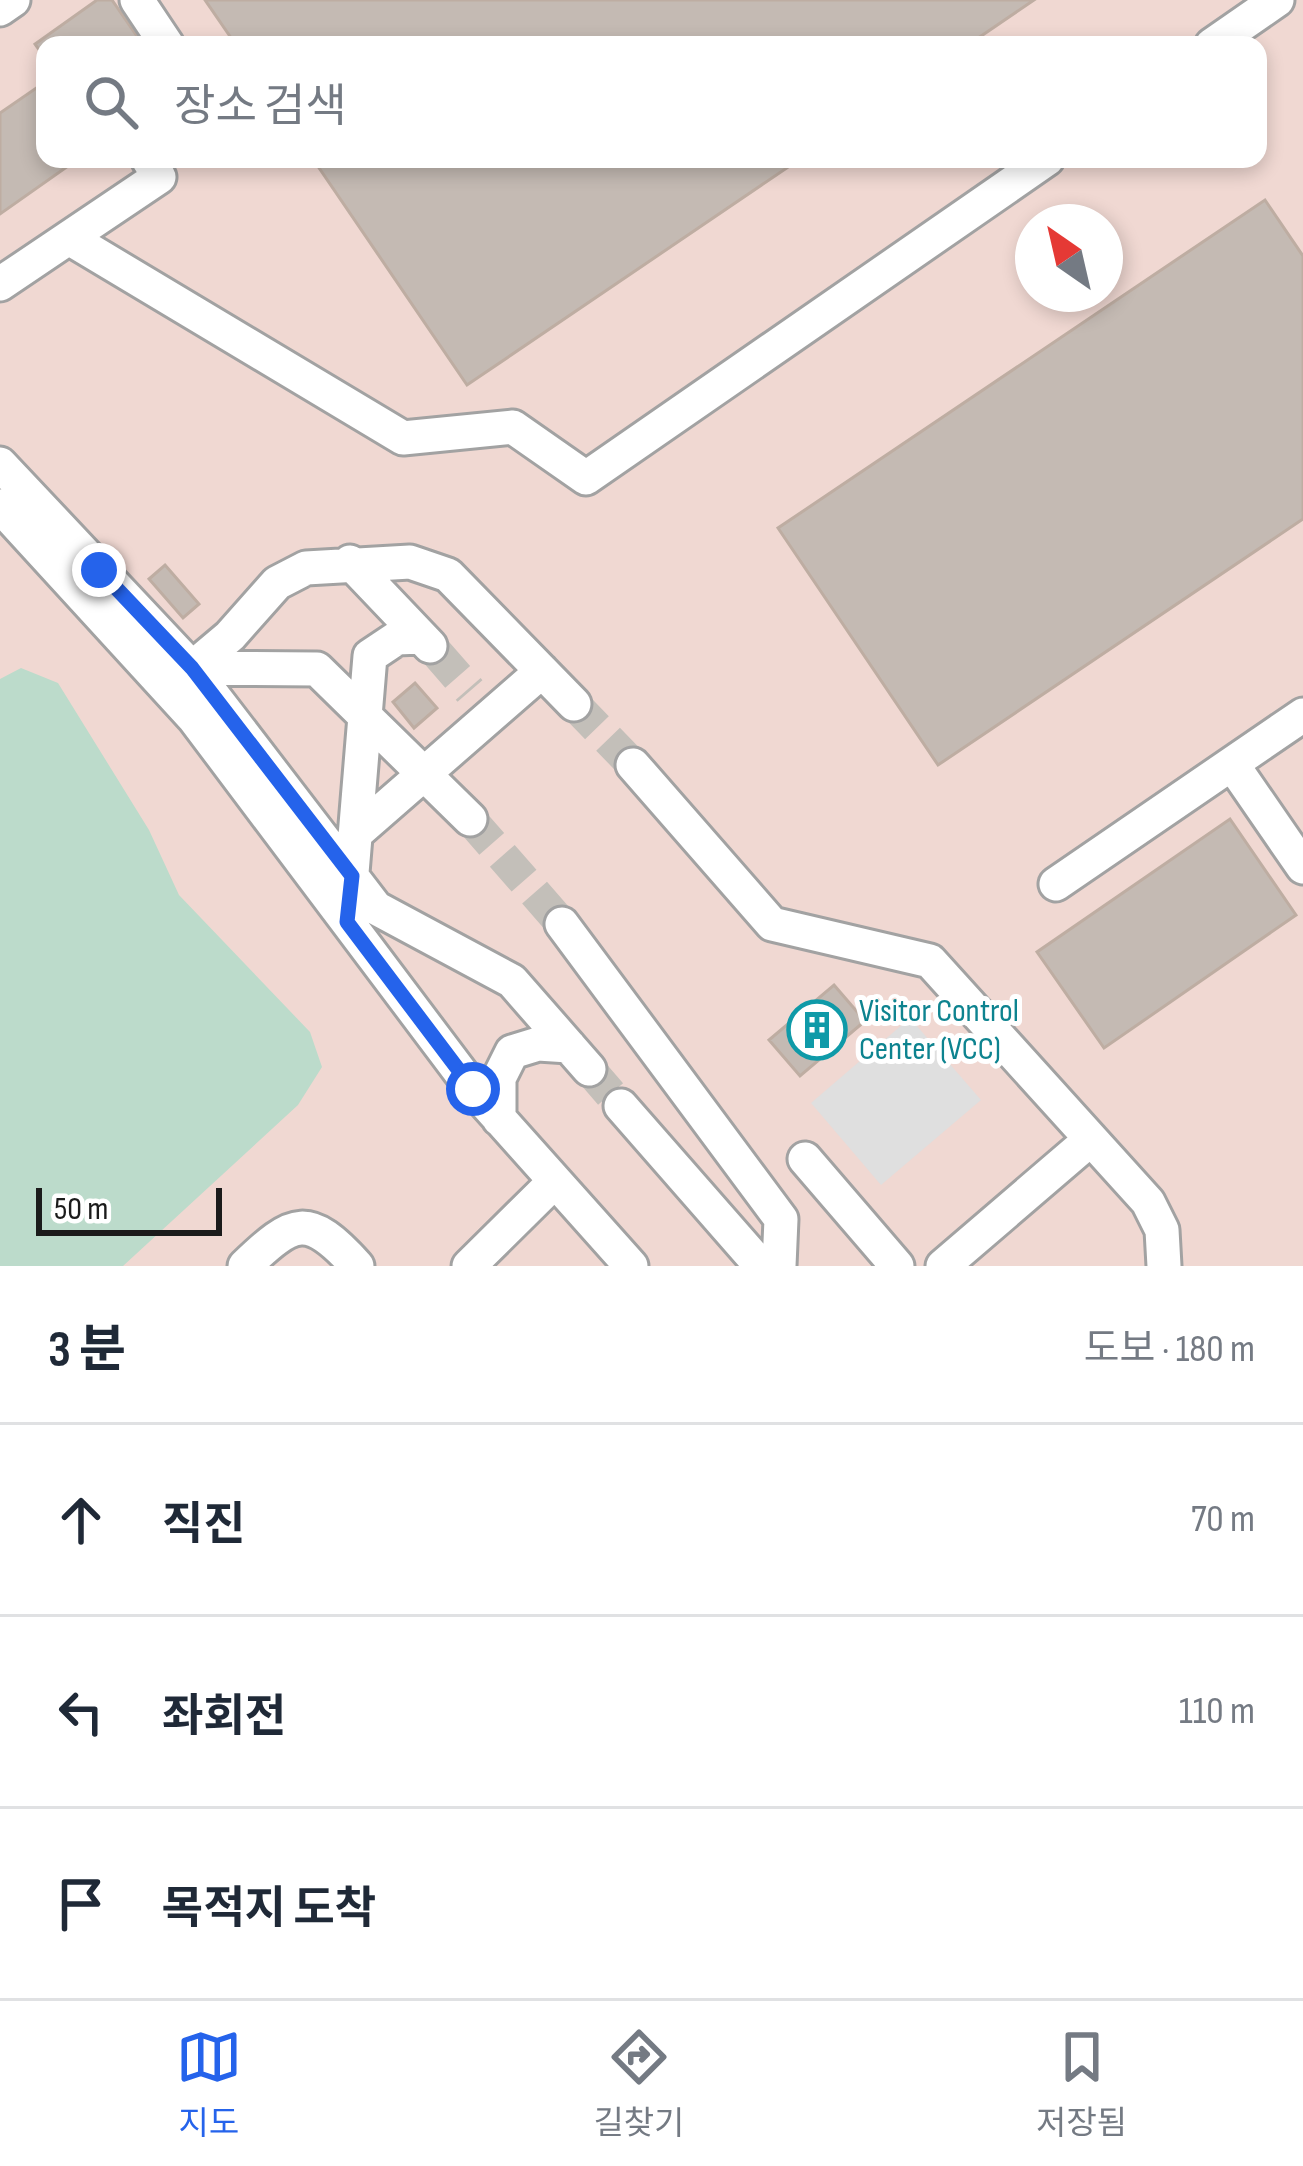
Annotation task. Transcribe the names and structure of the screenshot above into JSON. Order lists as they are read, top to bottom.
{
  "places": {
    "building": ["Visitor Control Center (VCC)"]
  },
  "scale_bar": "50 m",
  "north": "top left",
  "page": {
    "search": "장소 검색",
    "scale": "50 m",
    "heading": ["3 분", "도보 · 180 m"],
    "list": [
      ["직진", "70 m"],
      ["좌회전", "110 m"],
      "목적지 도착"
    ],
    "nav": ["지도", "길찾기", "저장됨"]
  }
}
